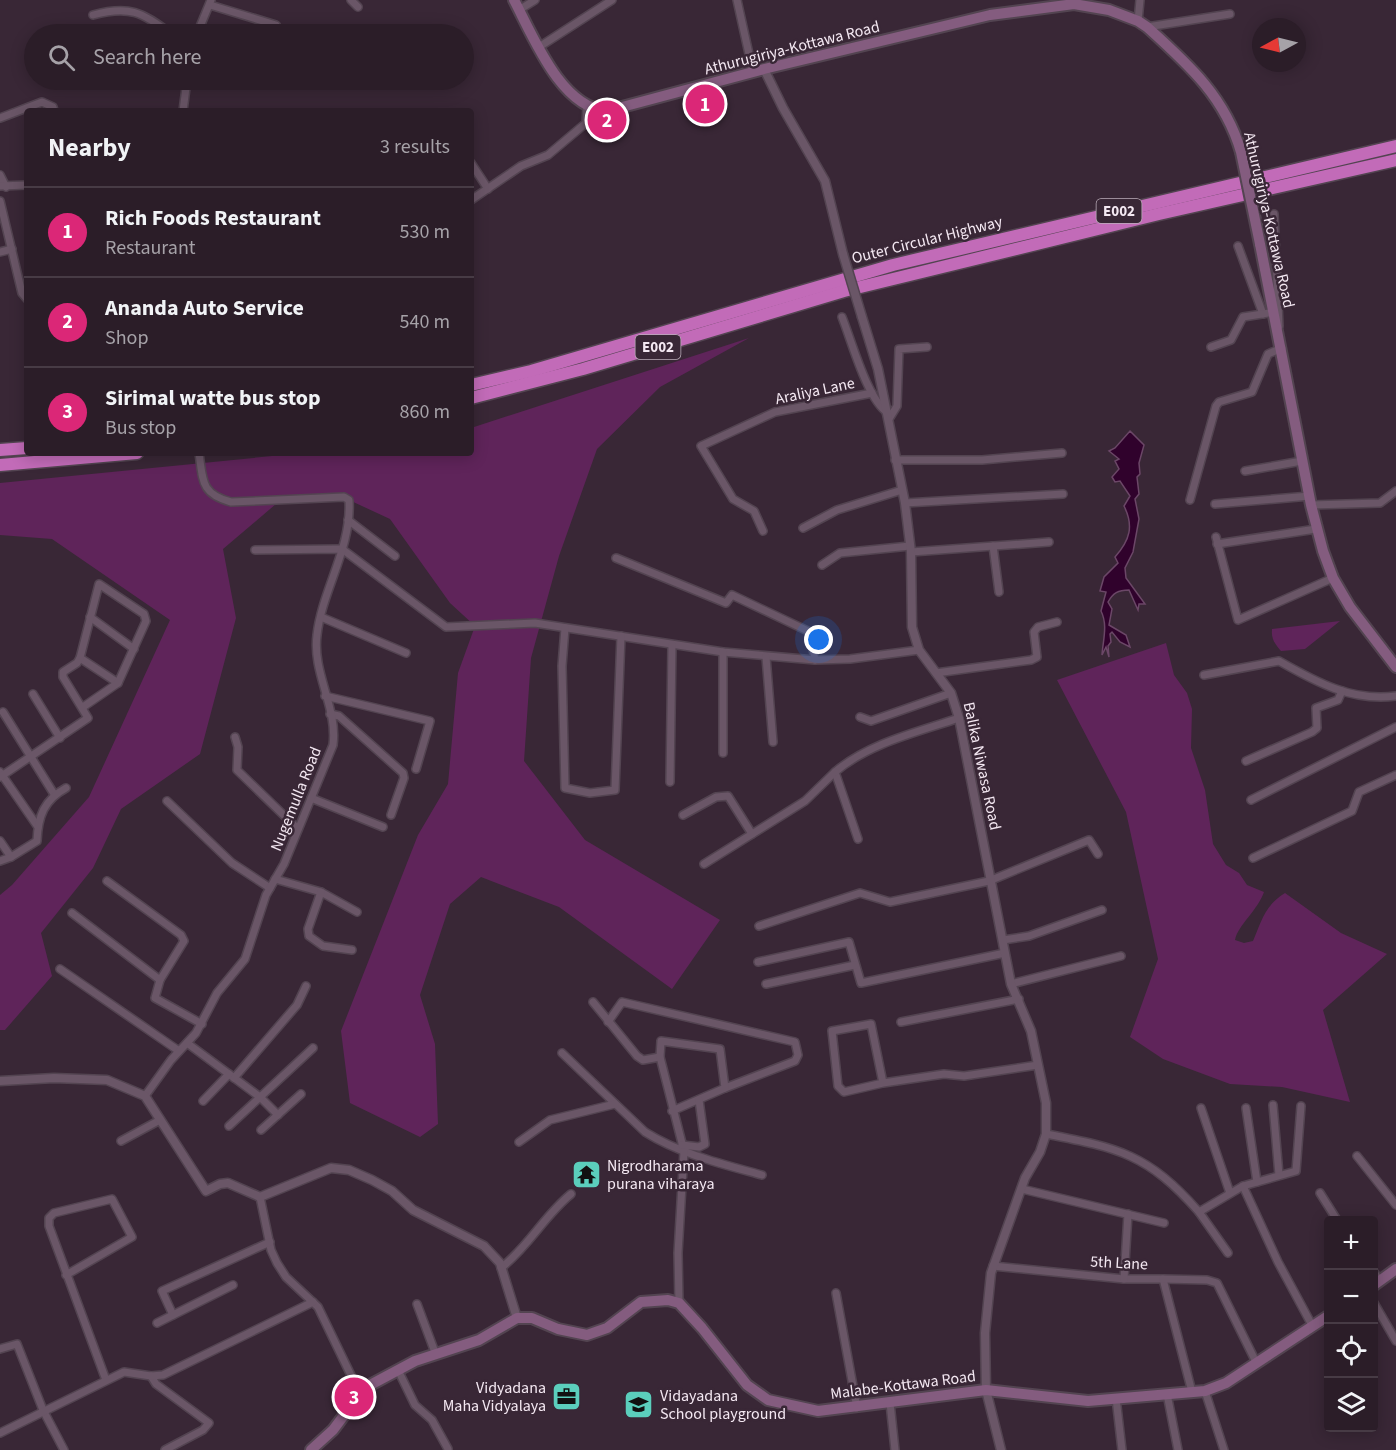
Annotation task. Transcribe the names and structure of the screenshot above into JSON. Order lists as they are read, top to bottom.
{
  "streets": {
    "highway": ["E002", "Outer Circular Highway"],
    "main road": ["Athurugiriya-Kottawa Road", "Malabe-Kottawa Road"],
    "street": [
      "Araliya Lane",
      "Balika Niwasa Road",
      "Nugemulla Road",
      "5th Lane"
    ]
  },
  "crossings": [
    ["Athurugiriya-Kottawa Road", "Balika Niwasa Road"],
    ["Balika Niwasa Road", "5th Lane"],
    ["Balika Niwasa Road", "Malabe-Kottawa Road"],
    ["5th Lane", "Malabe-Kottawa Road"]
  ],
  "places": {
    "temple": ["Nigrodharama purana viharaya"],
    "office": ["Vidyadana Maha Vidyalaya"],
    "school or university": ["Vidayadana School playground"]
  },
  "north": "left",
  "page": {
    "search": "Search here",
    "pins": ["1", "2", "3"],
    "heading": ["Nearby", "3 results"],
    "list": [
      {
        "mark": "1",
        "name": "Rich Foods Restaurant",
        "note": "Restaurant",
        "value": "530 m"
      },
      {
        "mark": "2",
        "name": "Ananda Auto Service",
        "note": "Shop",
        "value": "540 m"
      },
      {
        "mark": "3",
        "name": "Sirimal watte bus stop",
        "note": "Bus stop",
        "value": "860 m"
      }
    ],
    "map_buttons": ["+", "−"]
  }
}
